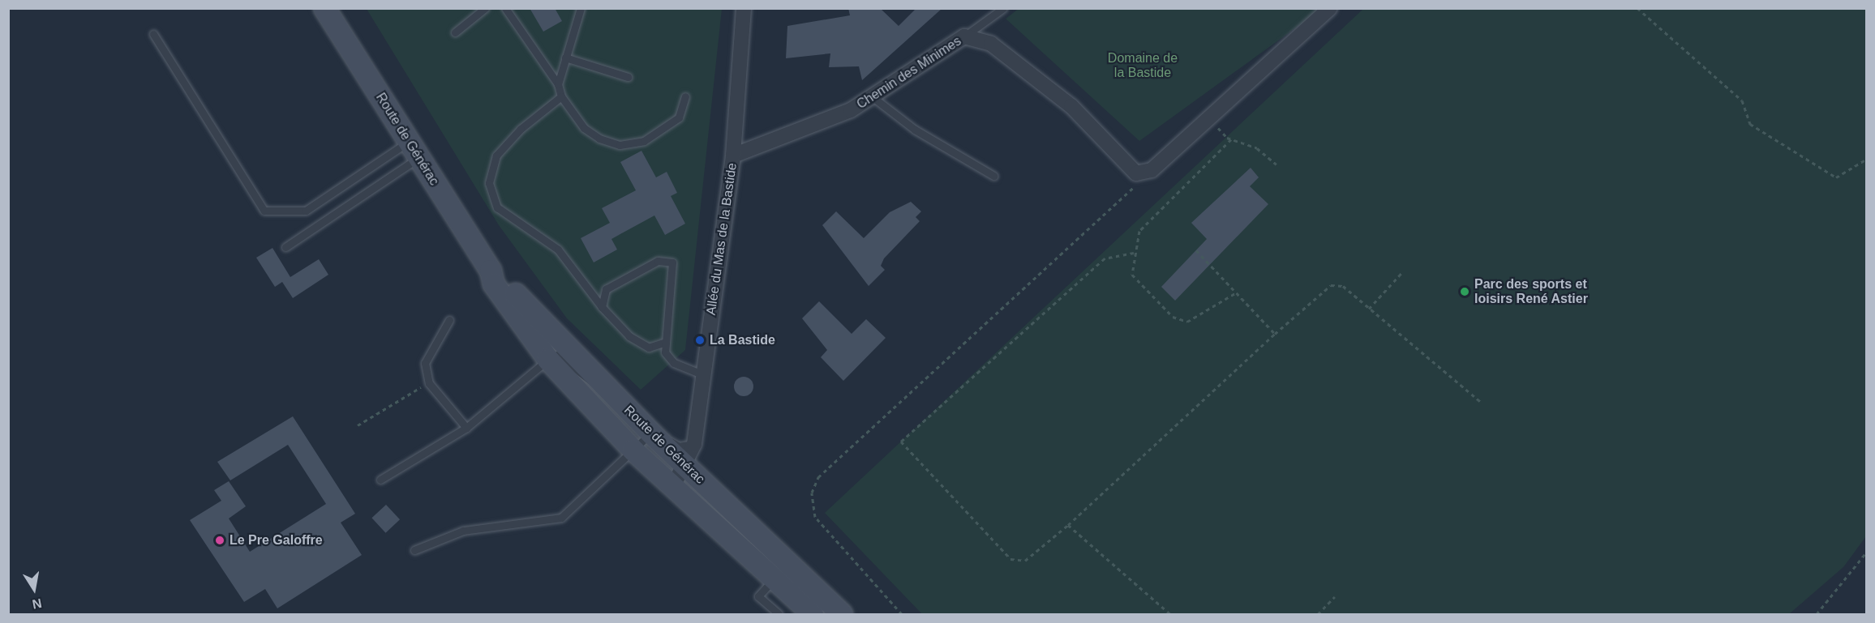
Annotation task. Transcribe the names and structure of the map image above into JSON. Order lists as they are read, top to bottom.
{
  "streets": {
    "street": ["Chemin des Minimes", "Route de Générac", "Allée du Mas de la Bastide"]
  },
  "crossings": [
    ["Chemin des Minimes", "Allée du Mas de la Bastide"],
    ["Route de Générac", "Allée du Mas de la Bastide"]
  ],
  "parks": ["Domaine de la Bastide"],
  "places": ["Parc des sports et loisirs René Astier", "La Bastide", "Le Pre Galoffre"],
  "north": "bottom"
}
